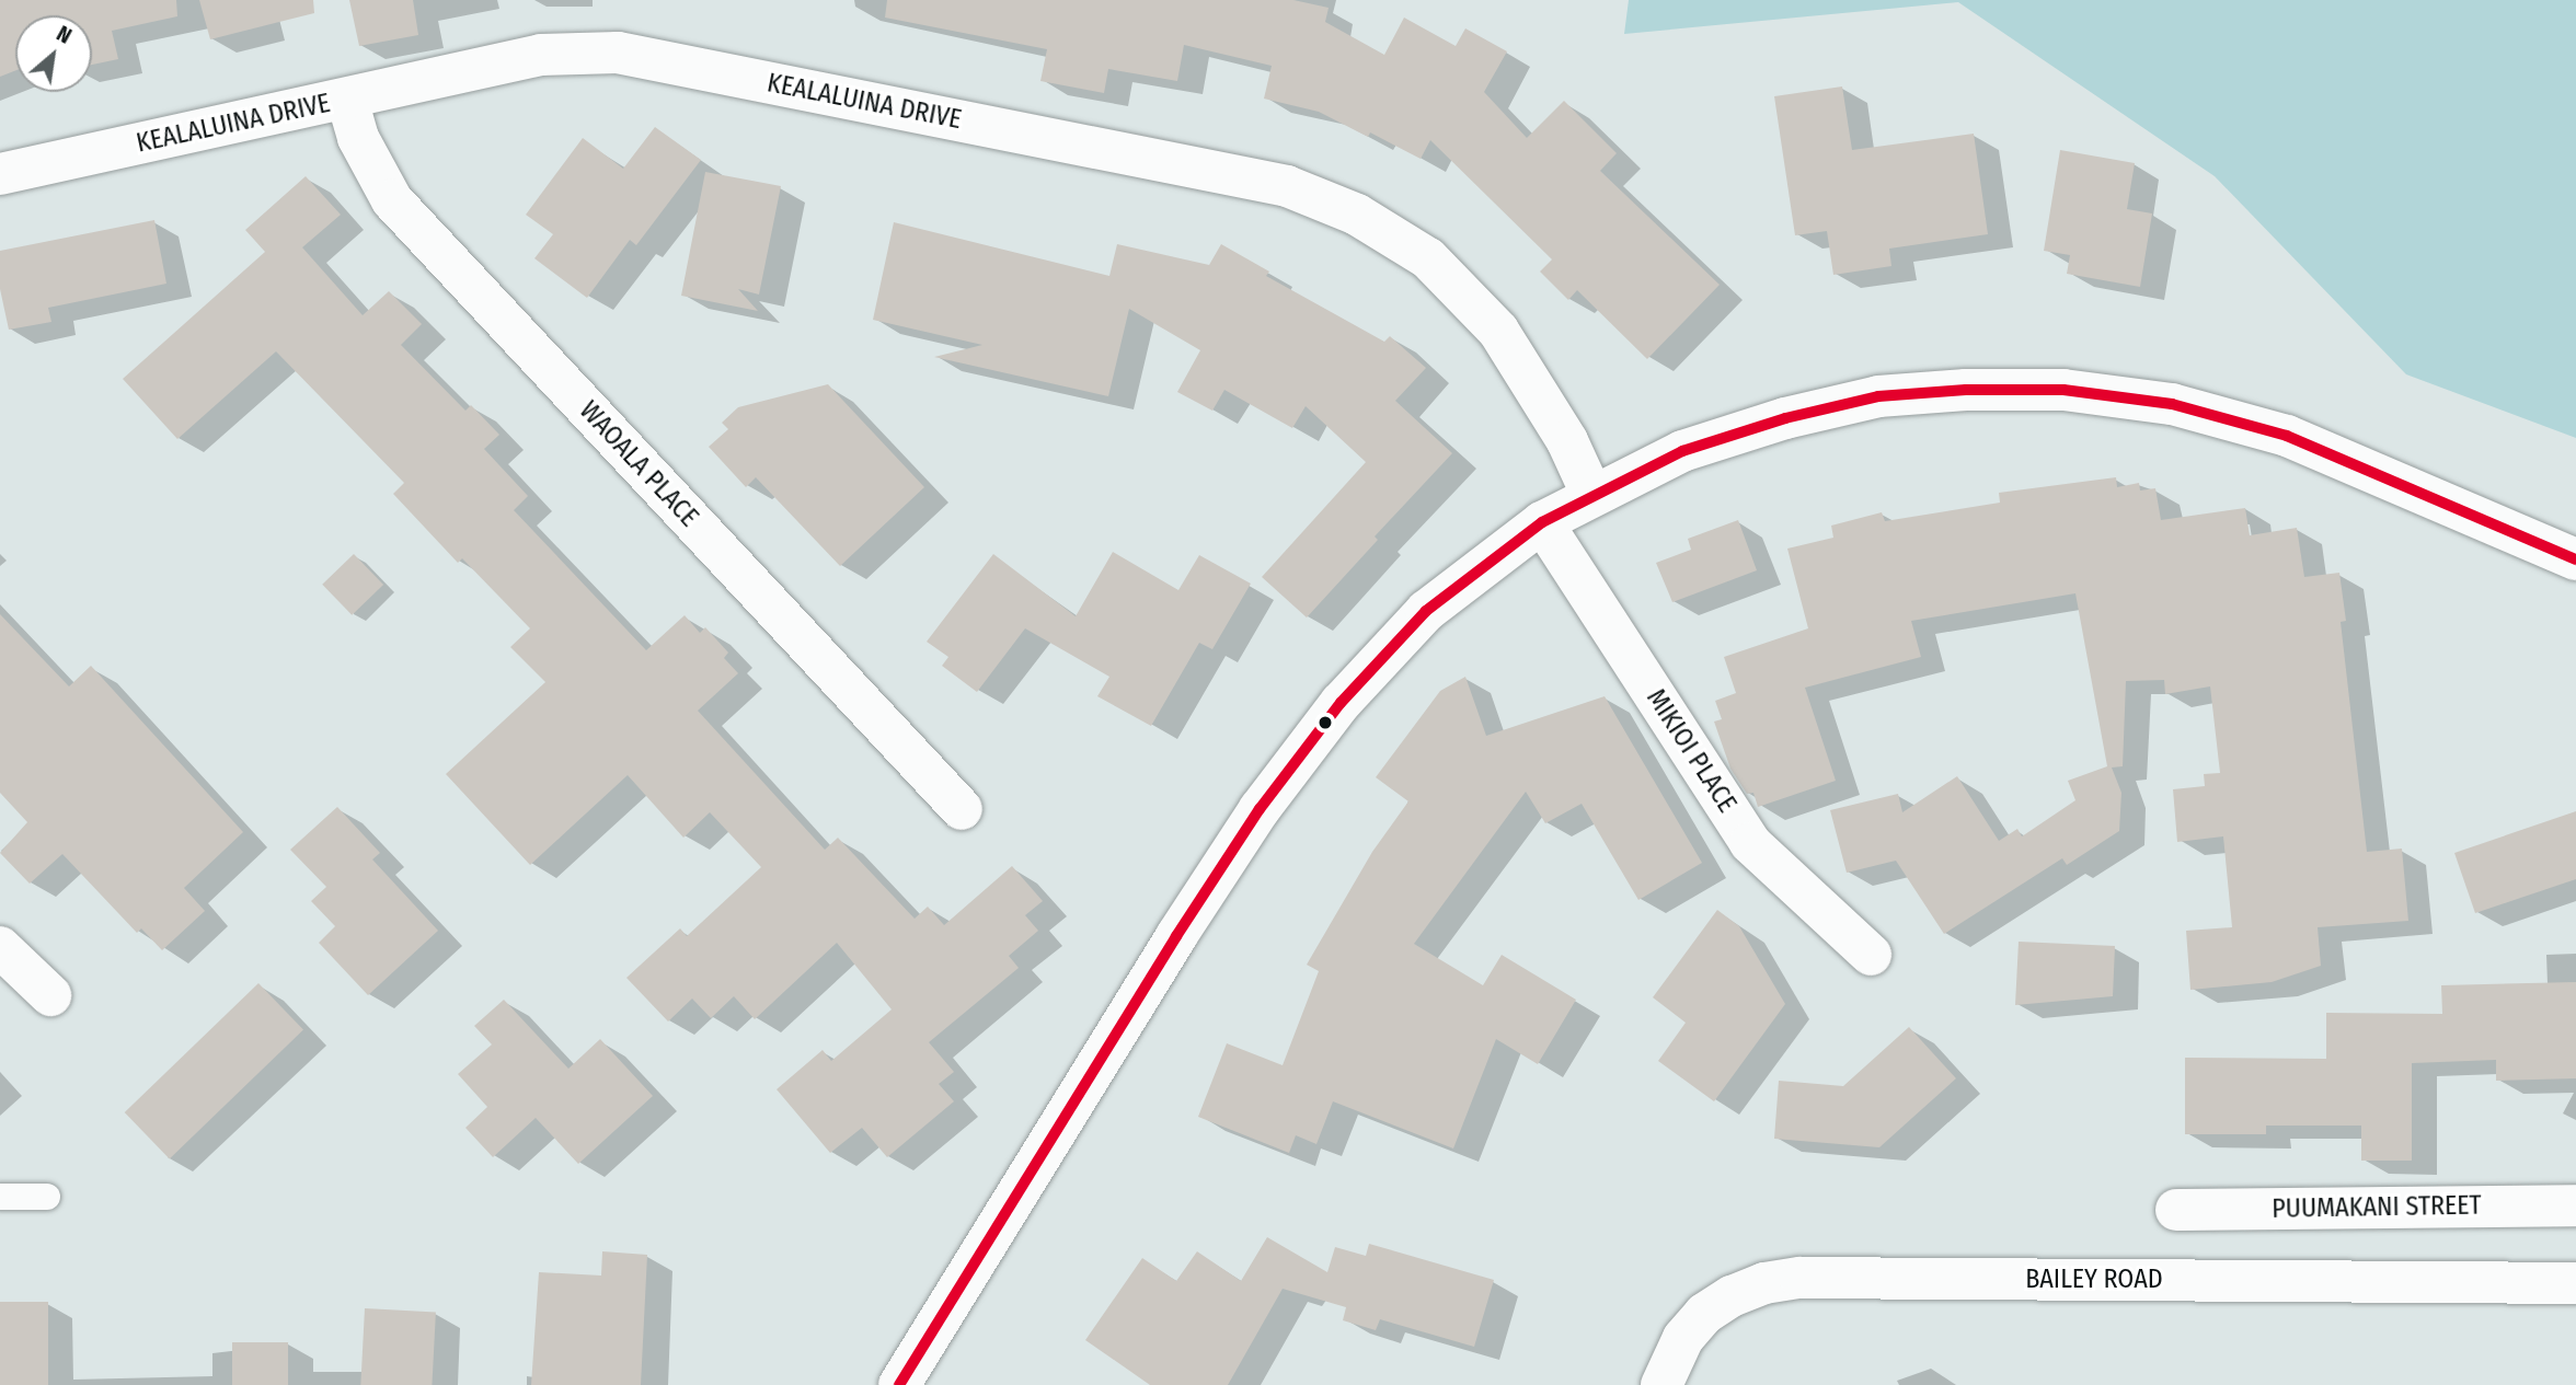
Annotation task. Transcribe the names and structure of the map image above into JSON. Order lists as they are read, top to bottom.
{
  "streets": {
    "street": [
      "KEALALUINA DRIVE",
      "WAOALA PLACE",
      "MIKIOI PLACE",
      "PUUMAKANI STREET",
      "BAILEY ROAD"
    ]
  },
  "crossings": [
    ["KEALALUINA DRIVE", "WAOALA PLACE"]
  ],
  "north": "top right"
}
